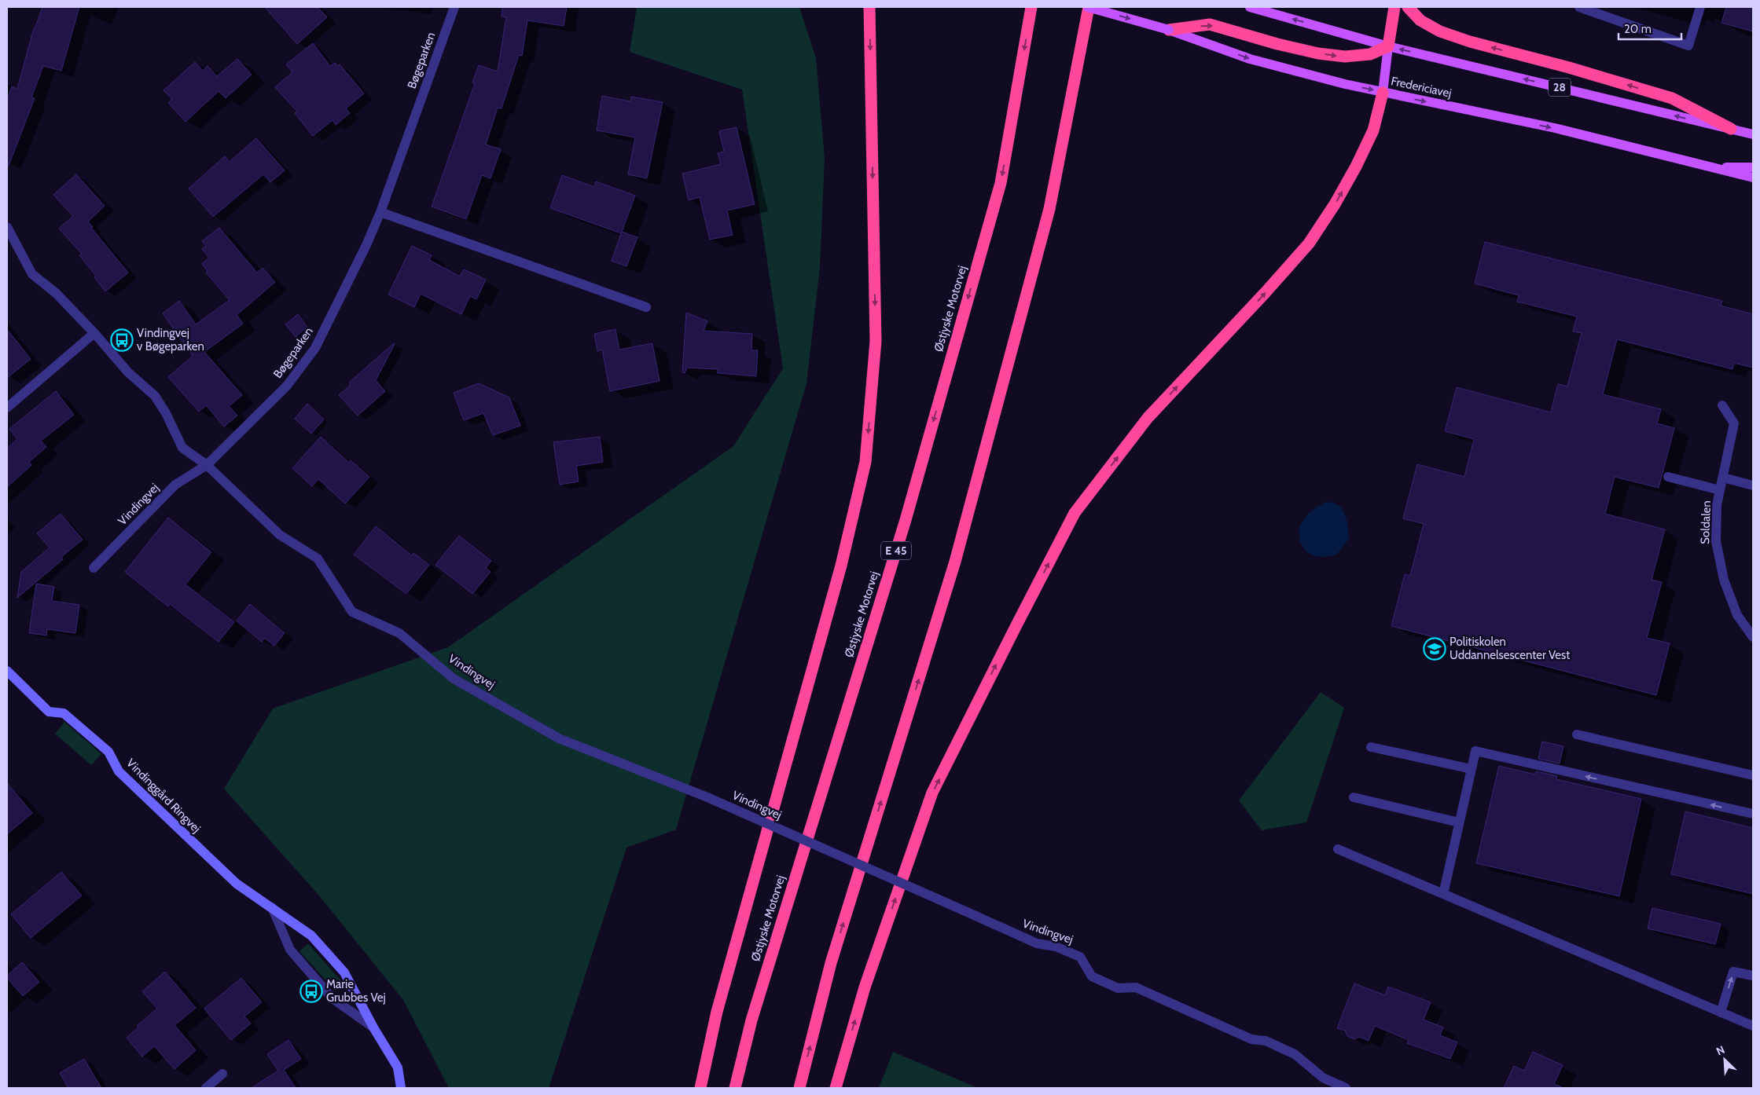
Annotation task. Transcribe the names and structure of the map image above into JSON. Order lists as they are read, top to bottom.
{
  "streets": {
    "highway": ["Østjyske Motorvej", "E 45"],
    "main road": ["Fredericiavej", "28"],
    "street": [
      "Bøgeparken",
      "Vindingvej",
      "Soldalen",
      "Vindinggård Ringvej"
    ]
  },
  "crossings": [
    ["Bøgeparken", "Vindingvej"]
  ],
  "places": {
    "bus stop": ["Vindingvej v Bøgeparken", "Marie Grubbes Vej"],
    "school or university": ["Politiskolen Uddannelsescenter Vest"]
  },
  "scale_bar": "20 m",
  "north": "top left"
}
